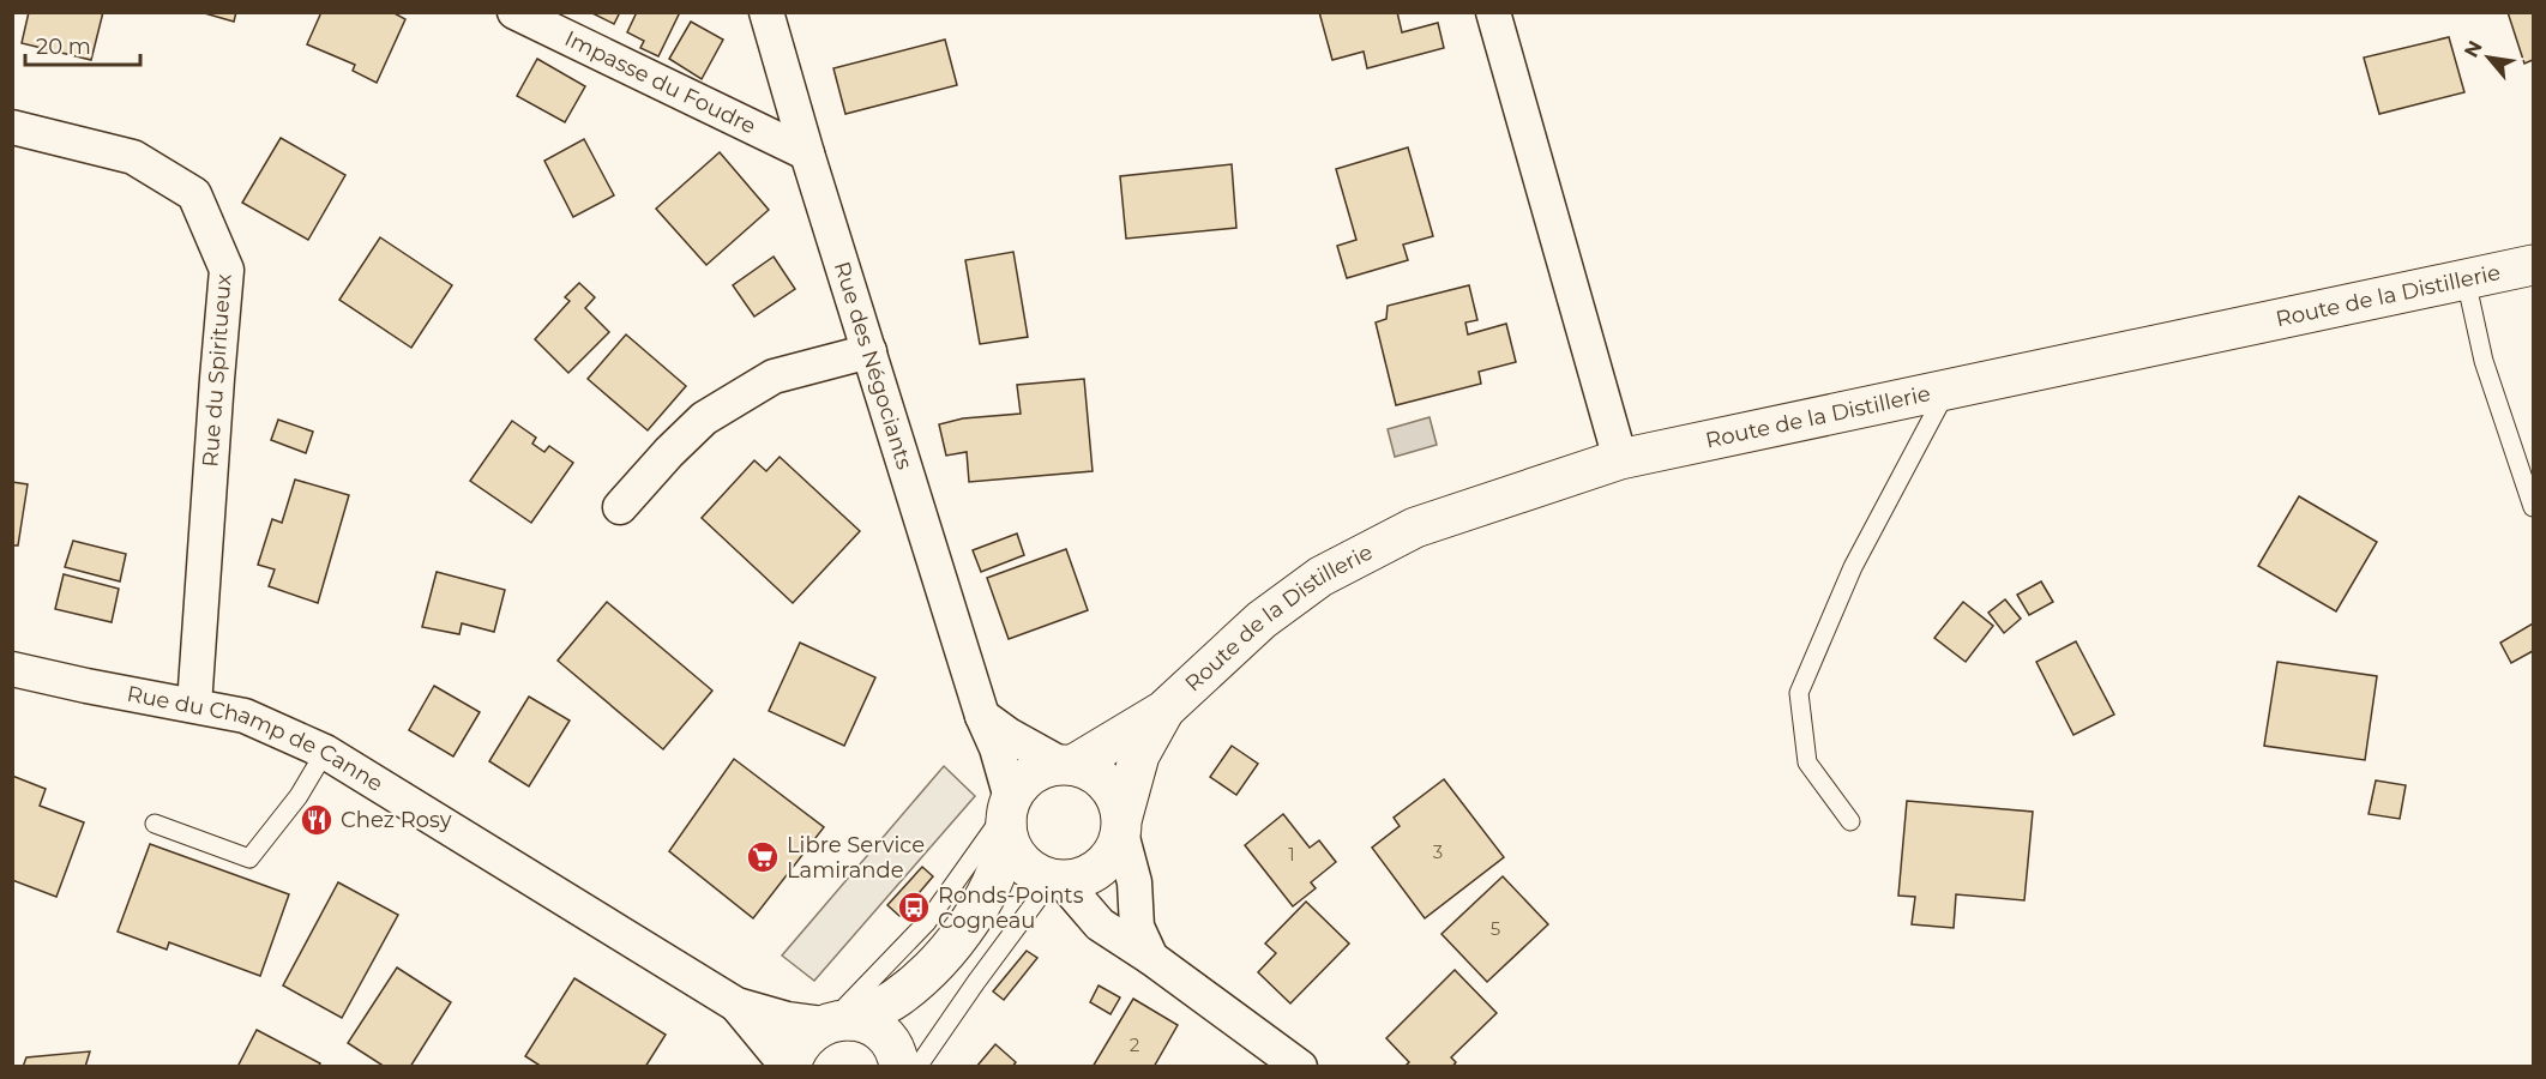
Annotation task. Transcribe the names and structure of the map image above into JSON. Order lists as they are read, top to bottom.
{
  "streets": {
    "street": [
      "Impasse du Foudre",
      "Route de la Distillerie",
      "Rue des Négociants",
      "Rue du Spiritueux",
      "Rue du Champ de Canne"
    ]
  },
  "crossings": [
    ["Impasse du Foudre", "Rue des Négociants"],
    ["Route de la Distillerie", "Rue des Négociants"],
    ["Rue du Spiritueux", "Rue du Champ de Canne"]
  ],
  "places": {
    "restaurant": ["Chez Rosy"],
    "supermarket": ["Libre Service Lamirande"],
    "bus stop": ["Ronds-Points Cogneau"]
  },
  "house_numbers": [
    "3",
    "1",
    "5",
    "2"
  ],
  "scale_bar": "20 m",
  "north": "top left"
}
